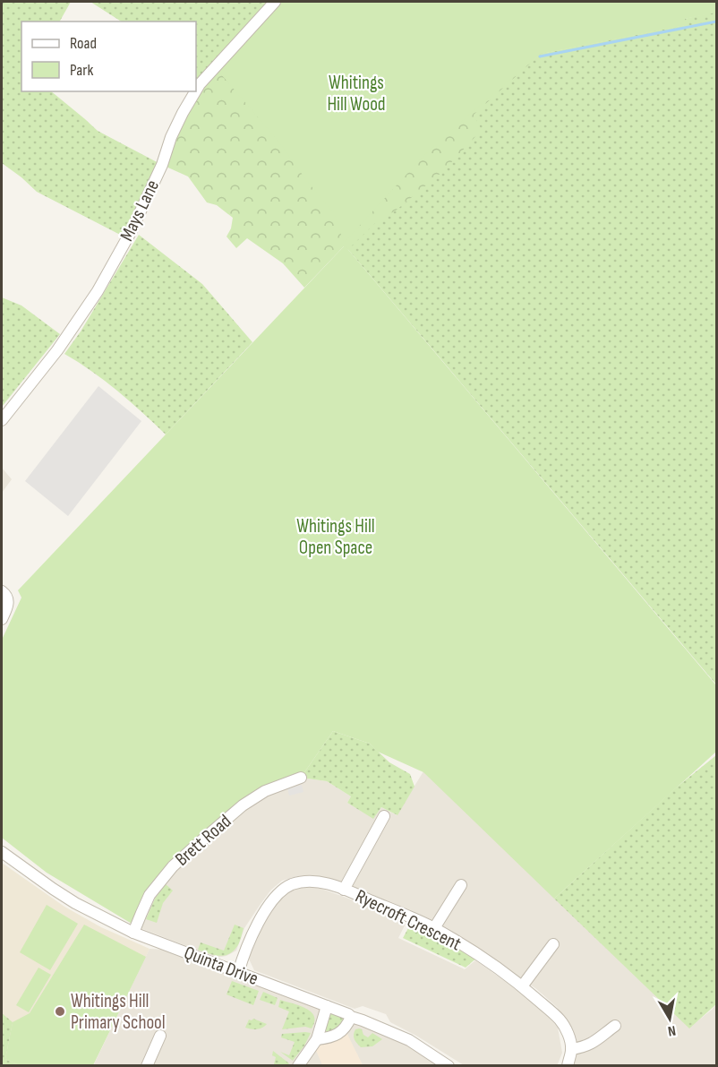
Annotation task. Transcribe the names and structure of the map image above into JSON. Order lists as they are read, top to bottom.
{
  "streets": {
    "street": [
      "Mays Lane",
      "Brett Road",
      "Ryecroft Crescent",
      "Quinta Drive"
    ]
  },
  "crossings": [
    ["Brett Road", "Quinta Drive"],
    ["Ryecroft Crescent", "Quinta Drive"]
  ],
  "parks": ["Whitings Hill Wood", "Whitings Hill Open Space"],
  "places": ["Whitings Hill Primary School"],
  "legend": ["Road", "Park"],
  "north": "bottom"
}
